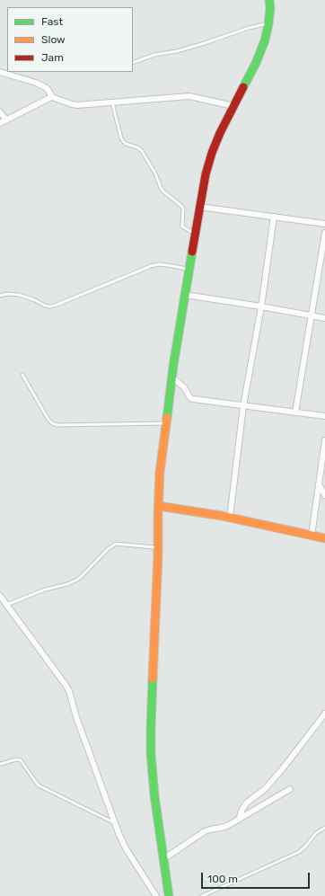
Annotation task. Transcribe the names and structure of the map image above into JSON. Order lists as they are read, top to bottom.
{
  "legend": ["Fast", "Slow", "Jam"],
  "scale_bar": "100 m"
}
